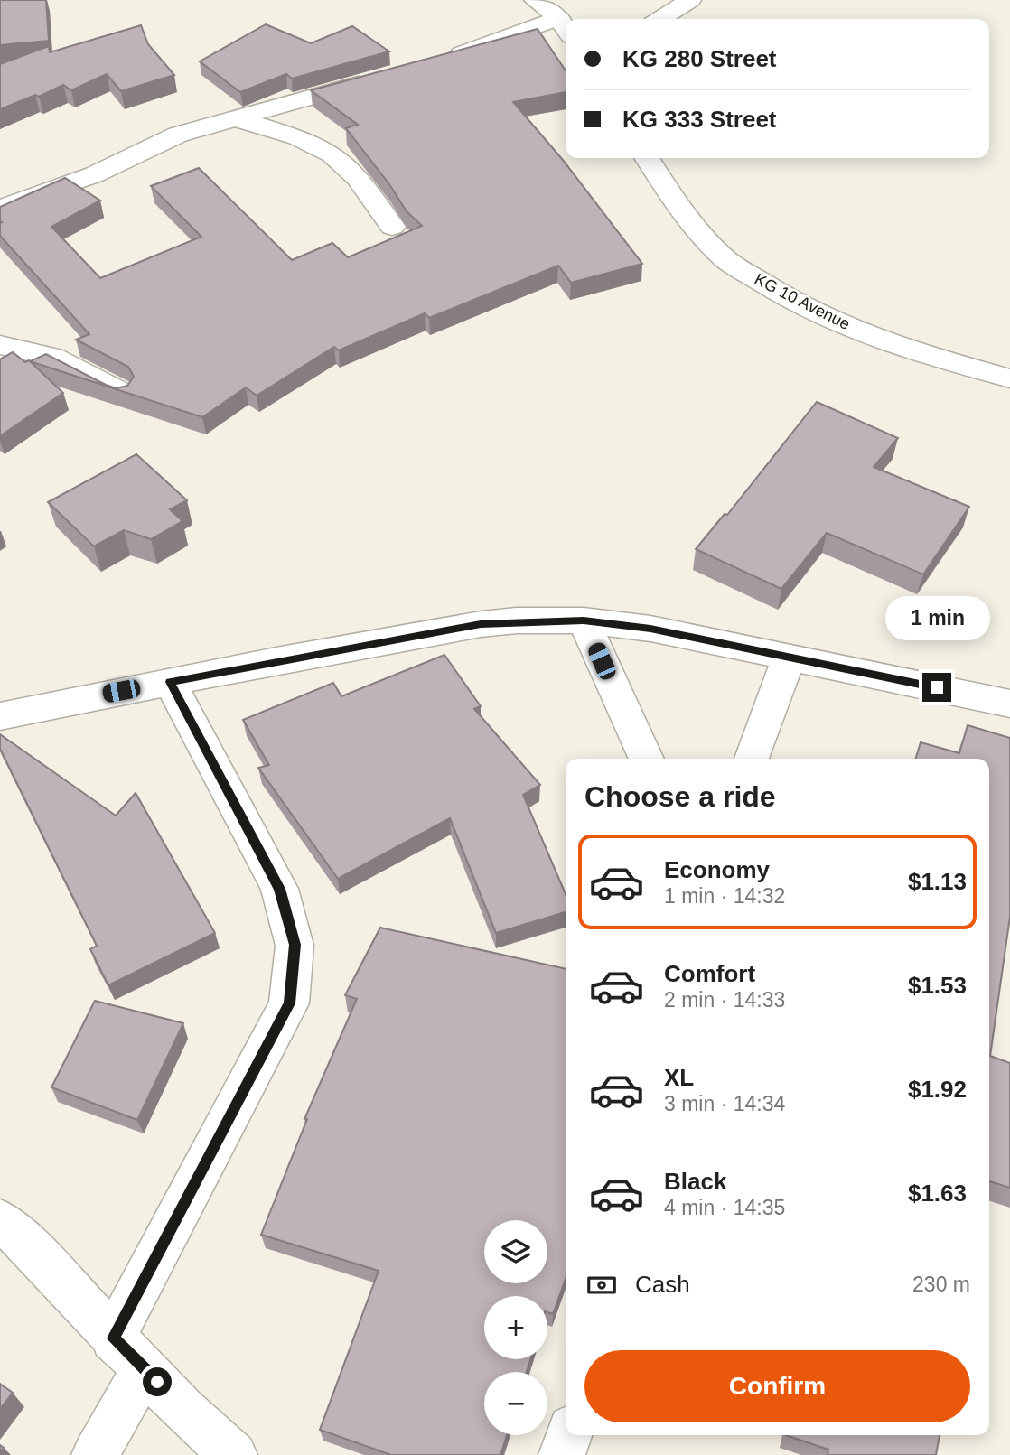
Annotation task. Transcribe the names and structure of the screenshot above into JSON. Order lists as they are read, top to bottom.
{
  "streets": {
    "street": ["KG 10 Avenue"]
  },
  "page": {
    "banner": ["KG 280 Street", "KG 333 Street"],
    "bubble": "1 min",
    "heading": "Choose a ride",
    "list": [
      {
        "name": "Economy",
        "note": "1 min · 14:32",
        "value": "$1.13"
      },
      {
        "name": "Comfort",
        "note": "2 min · 14:33",
        "value": "$1.53"
      },
      {
        "name": "XL",
        "note": "3 min · 14:34",
        "value": "$1.92"
      },
      {
        "name": "Black",
        "note": "4 min · 14:35",
        "value": "$1.63"
      }
    ],
    "map_buttons": ["+", "−"],
    "pay": ["Cash", "230 m"],
    "buttons": "Confirm"
  }
}
